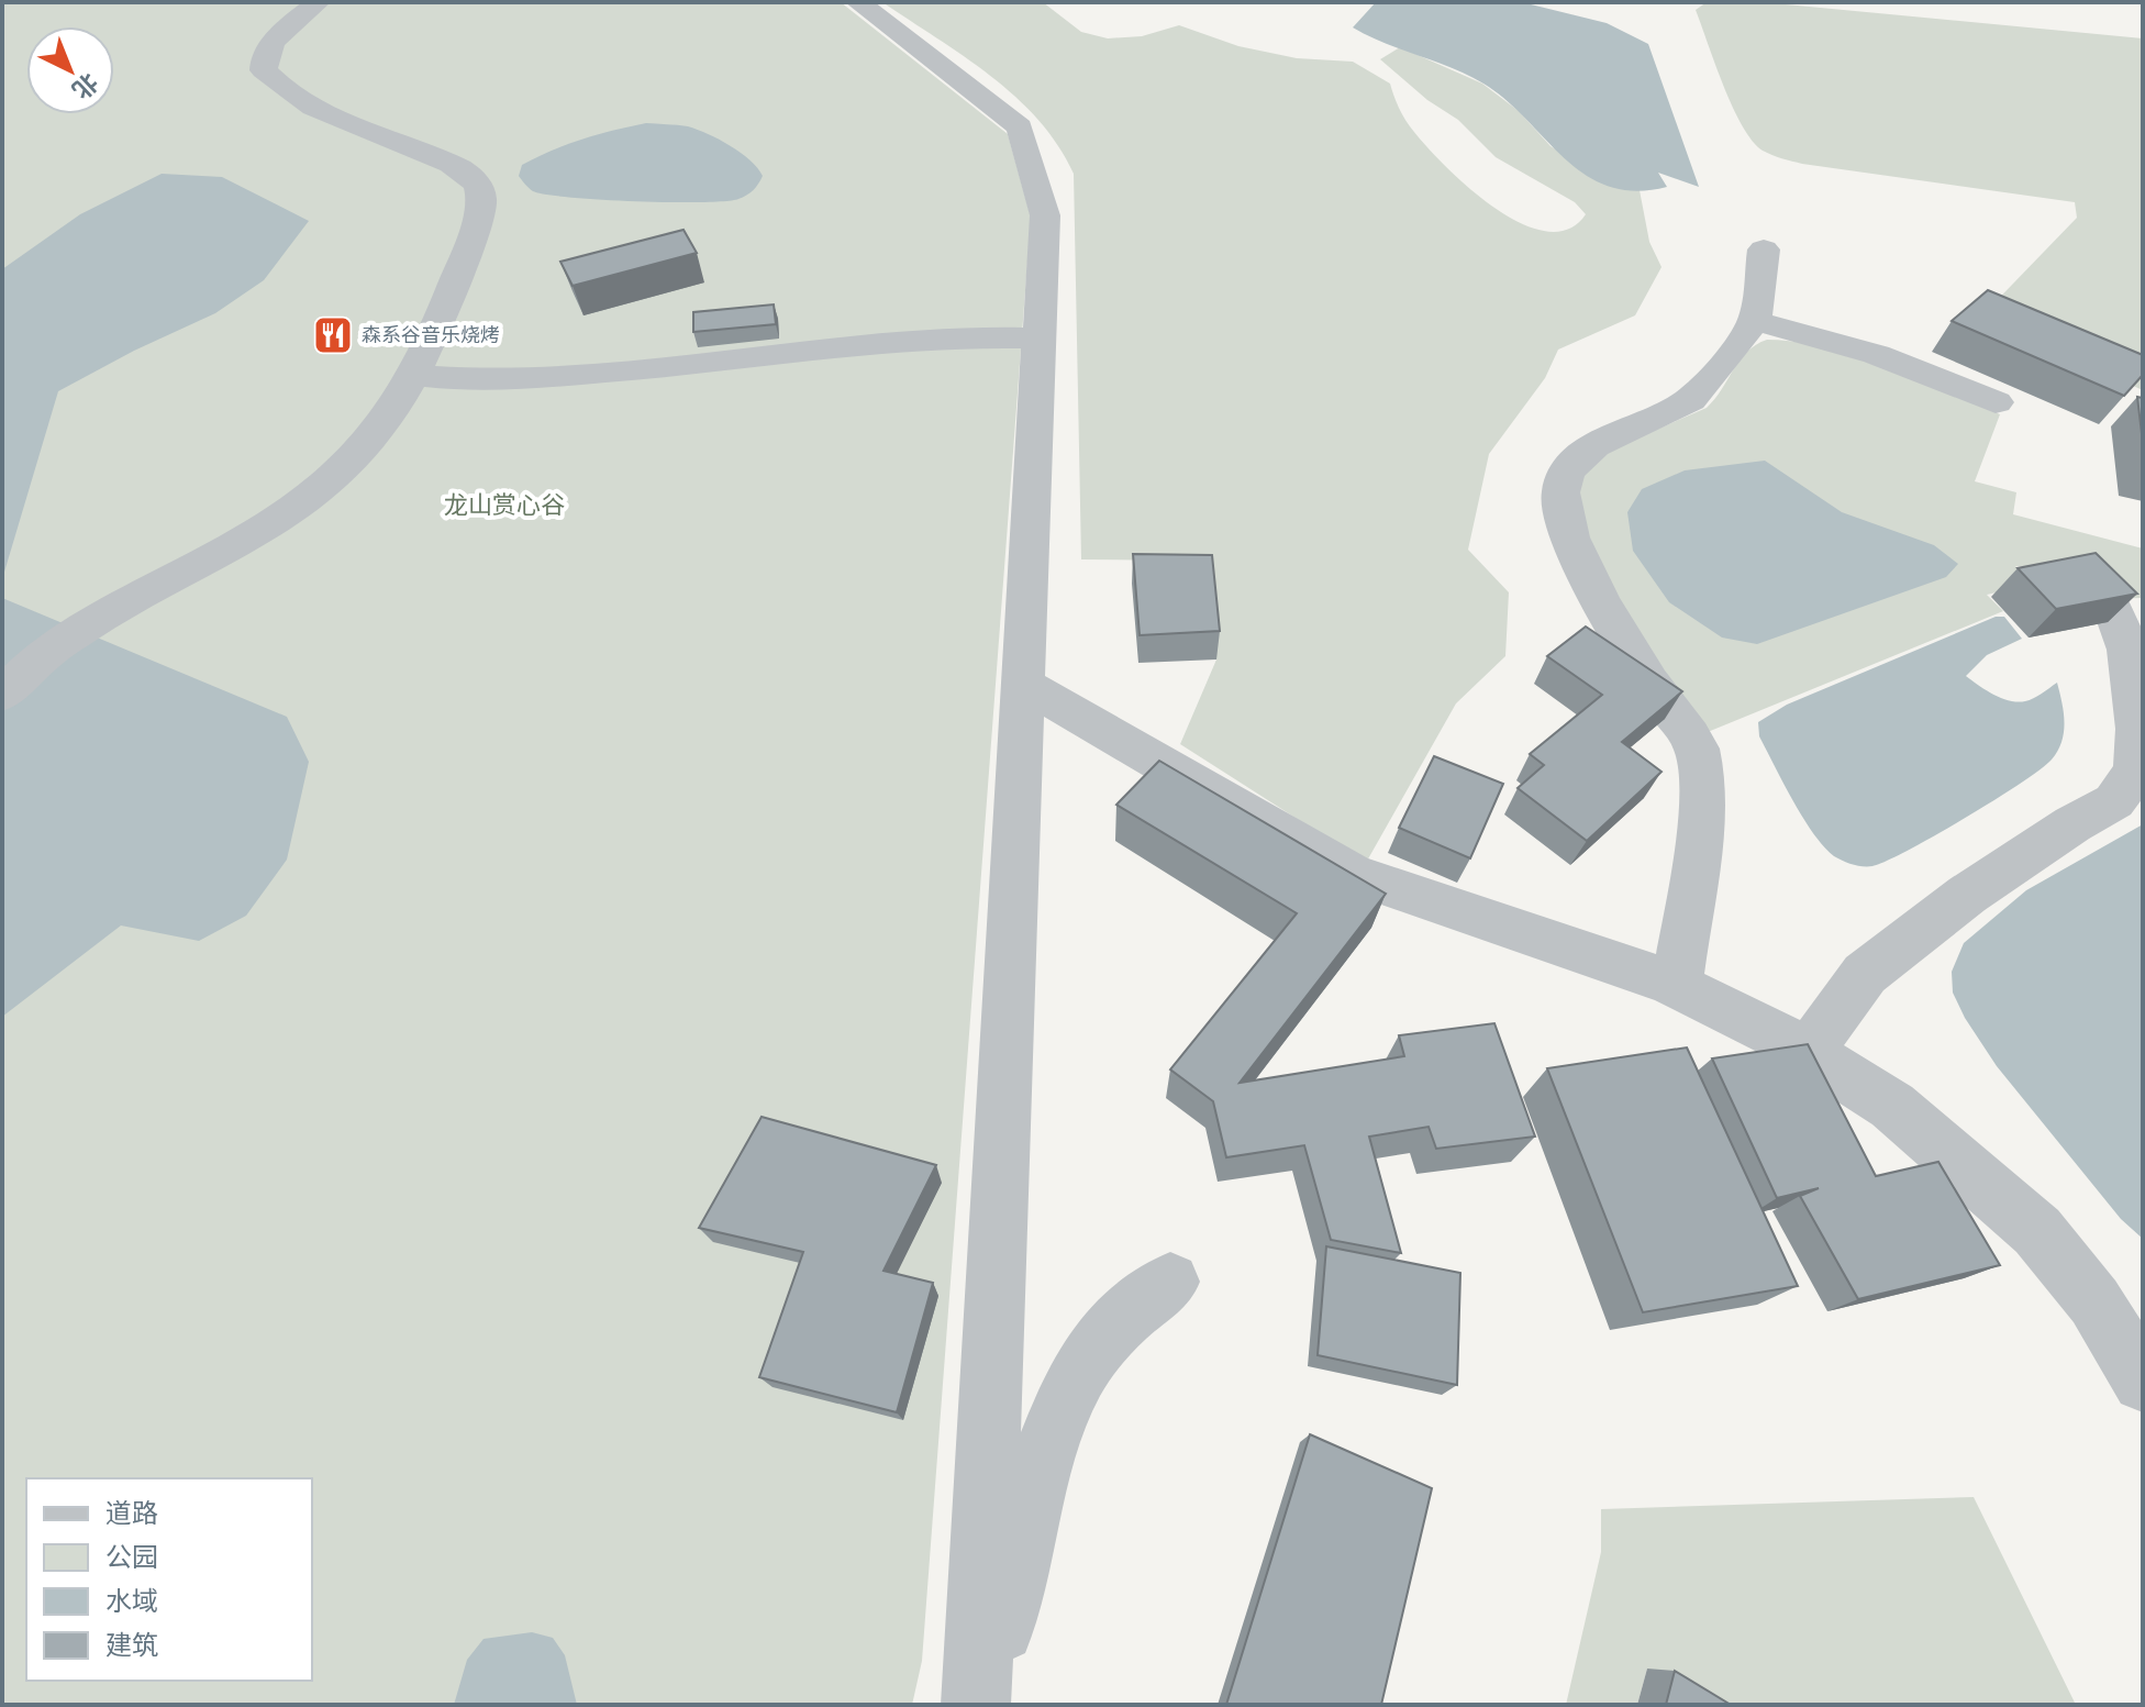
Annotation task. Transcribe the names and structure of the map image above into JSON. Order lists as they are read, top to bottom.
{
  "parks": ["龙山赏心谷"],
  "places": {
    "restaurant": ["森系谷音乐烧烤"]
  },
  "legend": [
    "道路",
    "公园",
    "水域",
    "建筑"
  ],
  "north": "bottom right"
}
